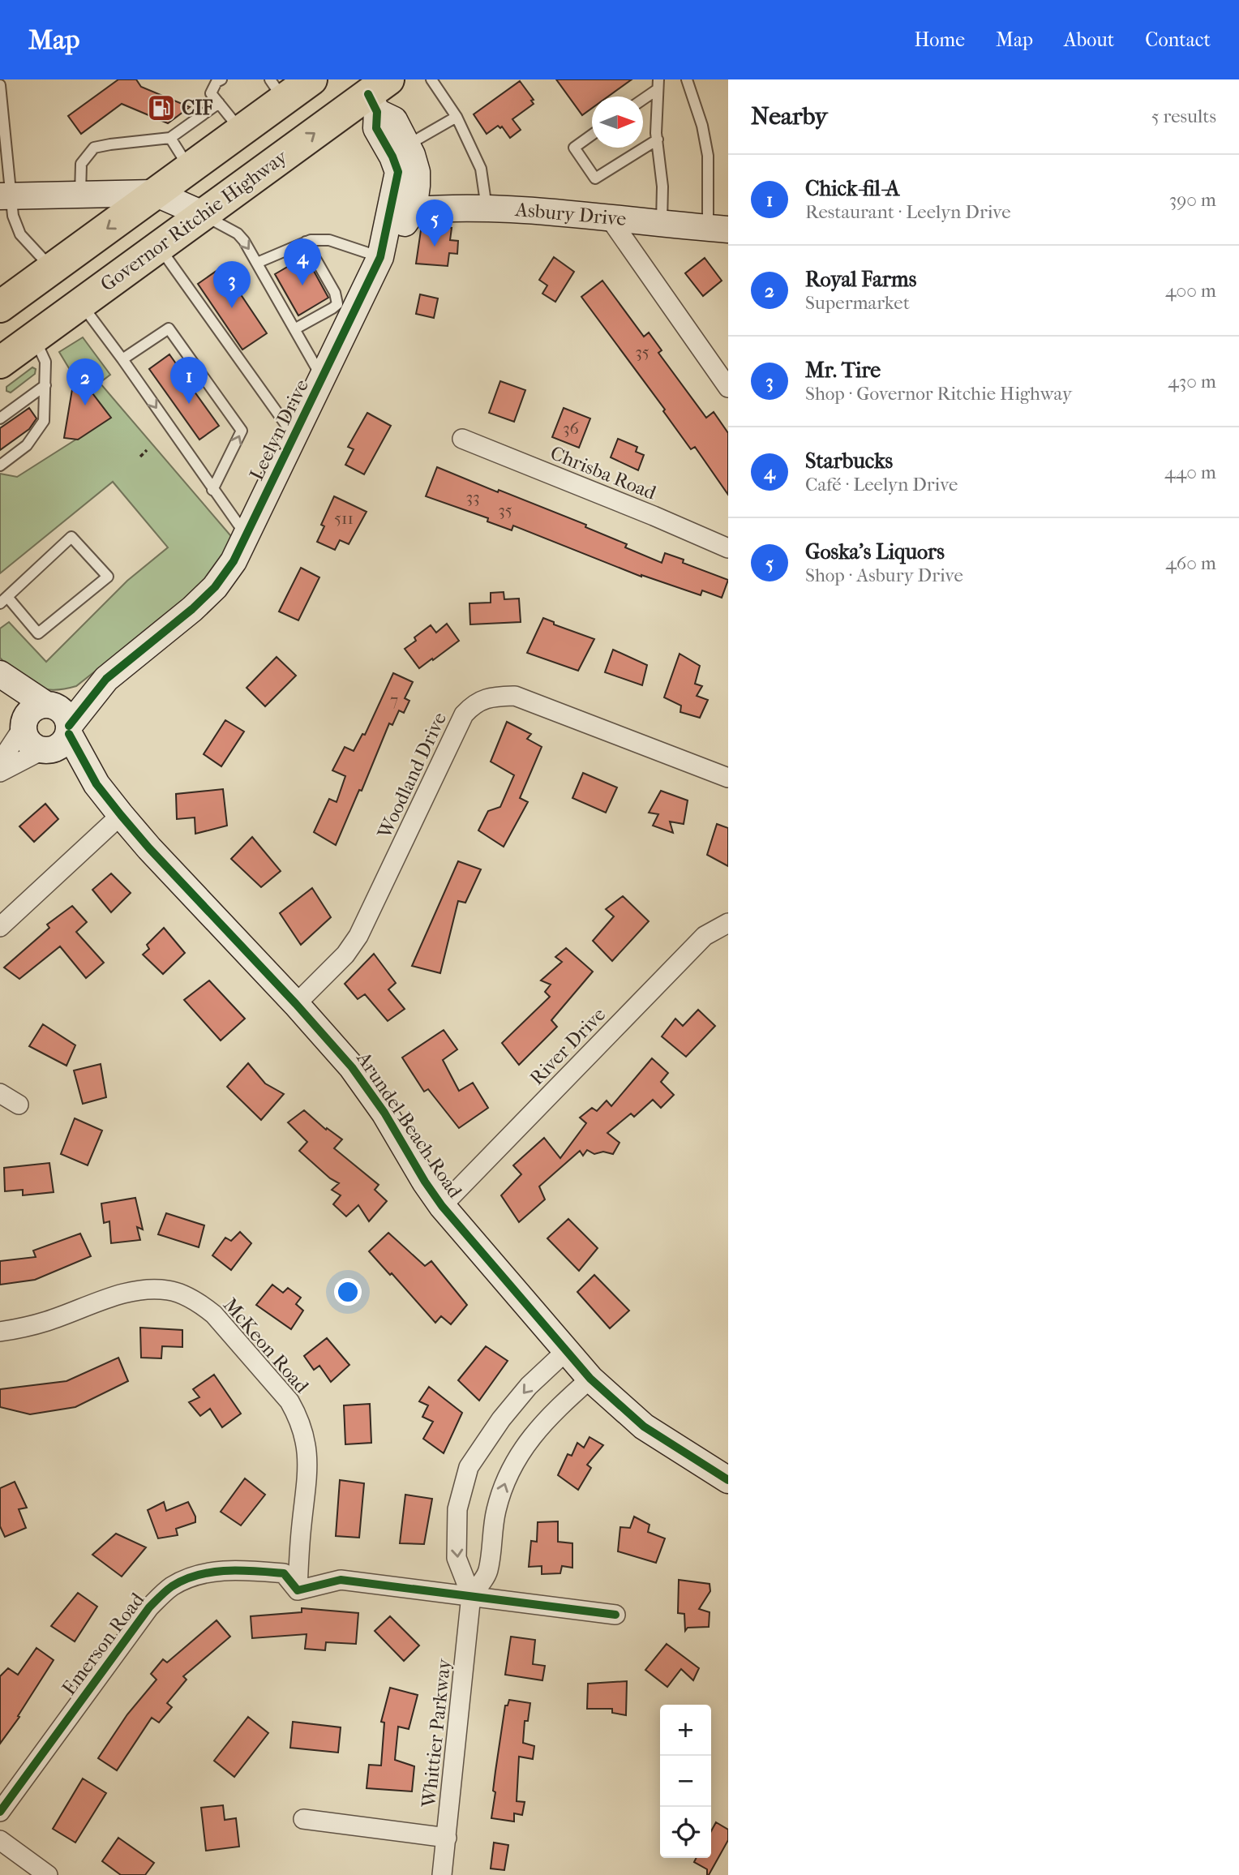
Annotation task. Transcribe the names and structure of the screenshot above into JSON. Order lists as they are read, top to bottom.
{
  "streets": {
    "highway": ["Governor Ritchie Highway"],
    "street": [
      "Asbury Drive",
      "Leelyn Drive",
      "Chrisba Road",
      "Woodland Drive",
      "River Drive",
      "Arundel Beach Road",
      "McKeon Road",
      "Emerson Road",
      "Whittier Parkway"
    ]
  },
  "crossings": [
    ["Asbury Drive", "Leelyn Drive"],
    ["Governor Ritchie Highway", "Leelyn Drive"],
    ["Leelyn Drive", "Arundel Beach Road"],
    ["Woodland Drive", "Arundel Beach Road"],
    ["River Drive", "Arundel Beach Road"],
    ["Arundel Beach Road", "Whittier Parkway"],
    ["McKeon Road", "Emerson Road"]
  ],
  "places": {
    "fuel station": ["CIF"]
  },
  "house_numbers": [
    "35",
    "36",
    "33",
    "35",
    "511",
    "7"
  ],
  "north": "right",
  "page": {
    "header": "Map",
    "nav": [
      "Home",
      "Map",
      "About",
      "Contact"
    ],
    "heading": ["Nearby", "5 results"],
    "list": [
      {
        "mark": "1",
        "name": "Chick-fil-A",
        "note": "Restaurant · Leelyn Drive",
        "value": "390 m"
      },
      {
        "mark": "2",
        "name": "Royal Farms",
        "note": "Supermarket",
        "value": "400 m"
      },
      {
        "mark": "3",
        "name": "Mr. Tire",
        "note": "Shop · Governor Ritchie Highway",
        "value": "430 m"
      },
      {
        "mark": "4",
        "name": "Starbucks",
        "note": "Café · Leelyn Drive",
        "value": "440 m"
      },
      {
        "mark": "5",
        "name": "Goska's Liquors",
        "note": "Shop · Asbury Drive",
        "value": "460 m"
      }
    ],
    "pins": [
      "5",
      "4",
      "3",
      "1",
      "2"
    ],
    "map_buttons": ["+", "−"]
  }
}
